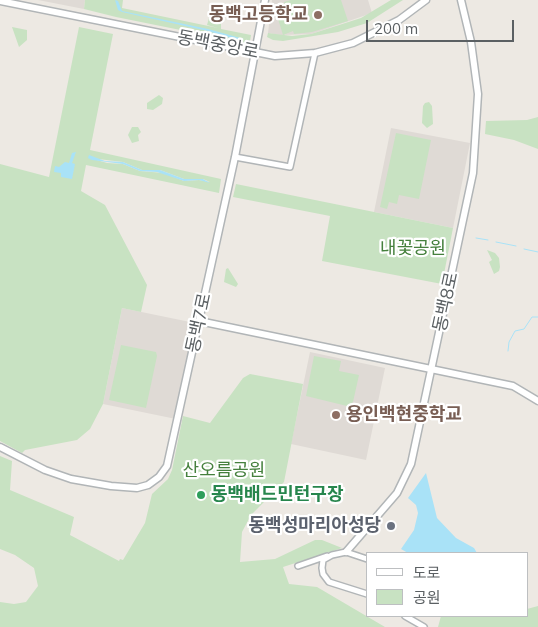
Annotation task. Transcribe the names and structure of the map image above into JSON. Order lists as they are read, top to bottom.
{
  "streets": {
    "street": ["동백중앙로", "동백8로", "동백7로"]
  },
  "crossings": [
    ["동백중앙로", "동백7로"]
  ],
  "parks": ["내꽃공원", "산오름공원"],
  "places": [
    "동백고등학교",
    "용인백현중학교",
    "동백배드민턴구장",
    "동백성마리아성당"
  ],
  "legend": ["도로", "공원"],
  "scale_bar": "200 m"
}
